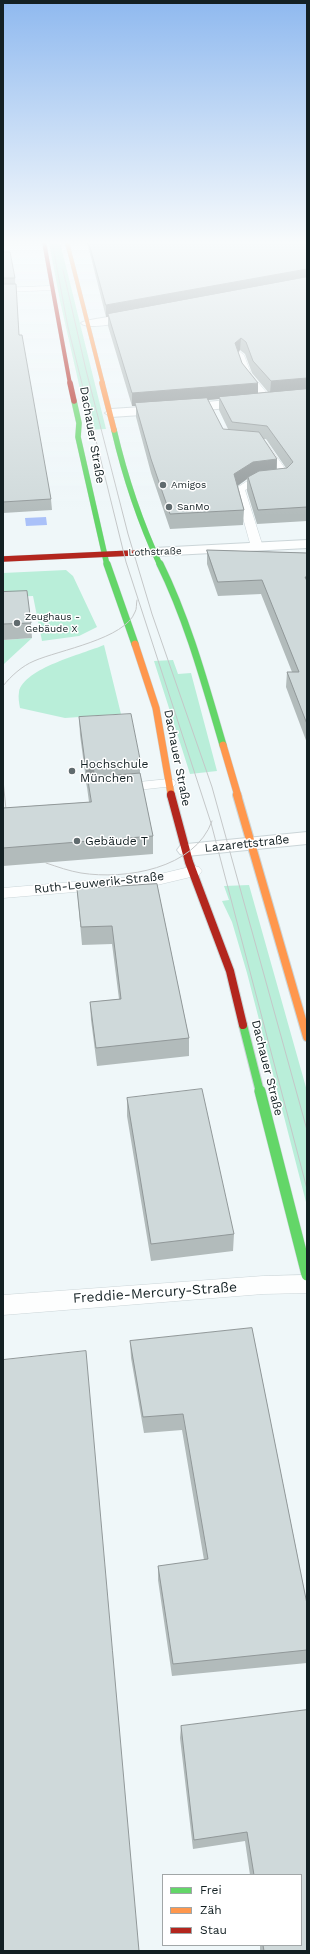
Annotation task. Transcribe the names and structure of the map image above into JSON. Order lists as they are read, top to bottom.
{
  "streets": {
    "main road": ["Dachauer Straße", "Lothstraße"],
    "street": ["Lazarettstraße"],
    "lane": ["Ruth-Leuwerik-Straße", "Freddie-Mercury-Straße"]
  },
  "crossings": [
    ["Dachauer Straße", "Lothstraße"],
    ["Dachauer Straße", "Lazarettstraße"],
    ["Dachauer Straße", "Ruth-Leuwerik-Straße"]
  ],
  "places": [
    "Amigos",
    "SanMo",
    "Zeughaus - Gebäude X",
    "Hochschule München",
    "Gebäude T"
  ],
  "legend": ["Frei", "Zäh", "Stau"]
}
